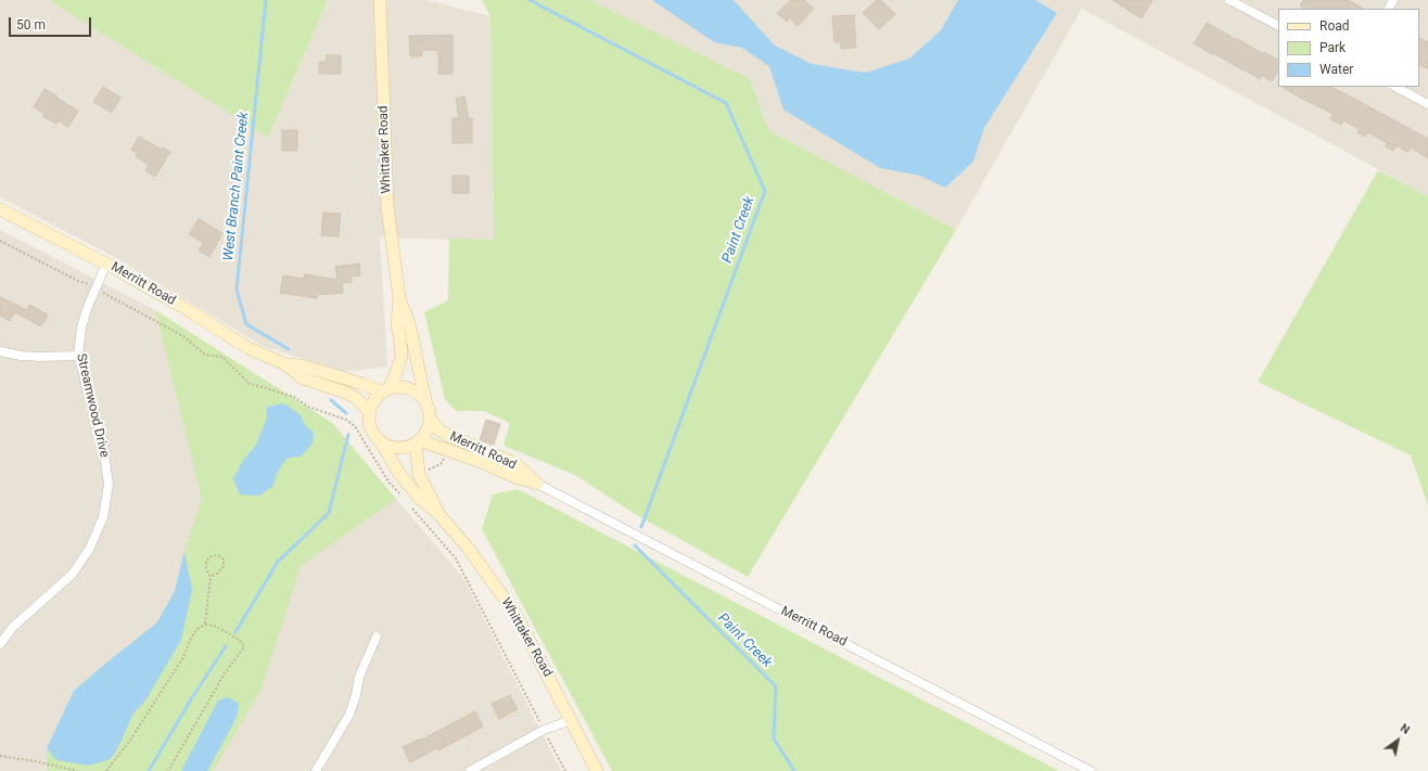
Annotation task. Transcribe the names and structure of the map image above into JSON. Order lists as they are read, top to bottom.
{
  "streets": {
    "main road": ["Whittaker Road", "Merritt Road"],
    "street": ["Streamwood Drive"]
  },
  "crossings": [
    ["Whittaker Road", "Merritt Road"],
    ["Merritt Road", "Streamwood Drive"]
  ],
  "water": ["West Branch Paint Creek", "Paint Creek"],
  "legend": ["Road", "Park", "Water"],
  "scale_bar": "50 m",
  "north": "top right"
}
